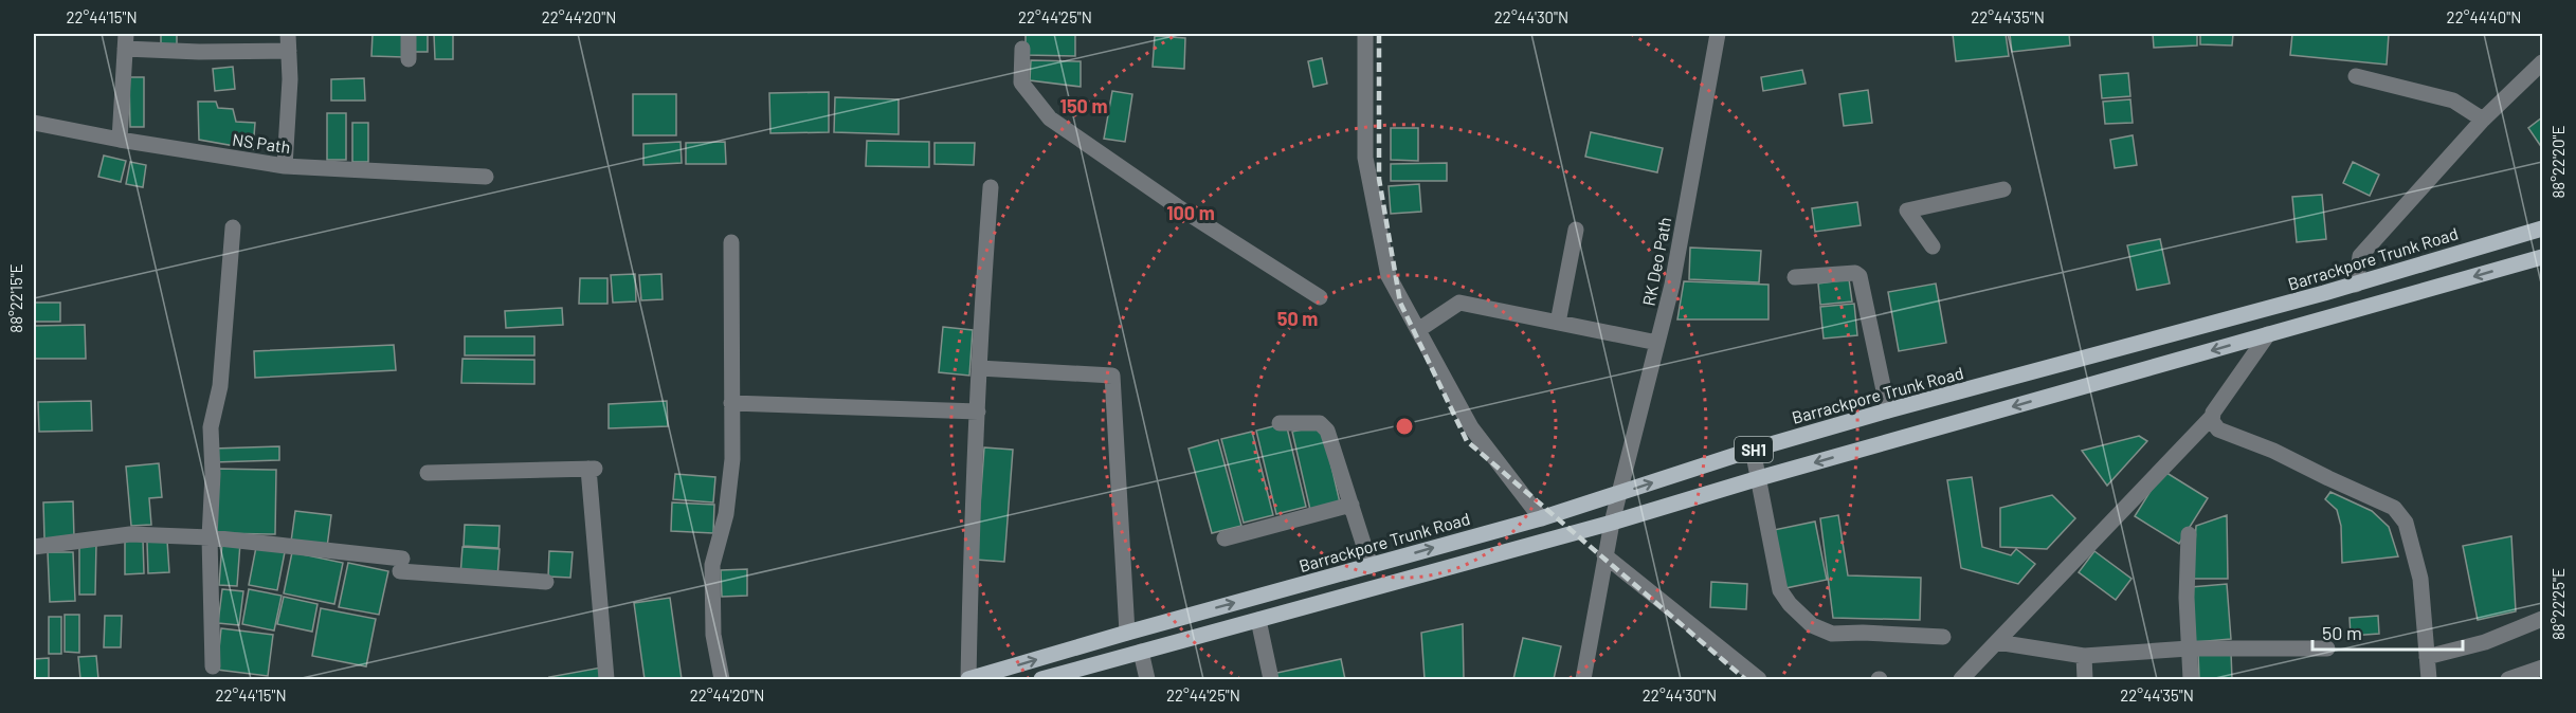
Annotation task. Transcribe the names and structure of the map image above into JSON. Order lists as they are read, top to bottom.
{
  "streets": {
    "main road": ["Barrackpore Trunk Road", "SH1"],
    "street": ["NS Path", "RK Deo Path"]
  },
  "crossings": [
    ["Barrackpore Trunk Road", "RK Deo Path"],
    ["RK Deo Path", "SH1"]
  ],
  "scale_bar": "50 m",
  "coordinates": [
    "22°44'15\"N",
    "22°44'20\"N",
    "22°44'25\"N",
    "22°44'30\"N",
    "22°44'35\"N",
    "22°44'40\"N",
    "88°22'20\"E",
    "88°22'15\"E",
    "88°22'25\"E"
  ],
  "rings": ["150 m", "100 m", "50 m"]
}
